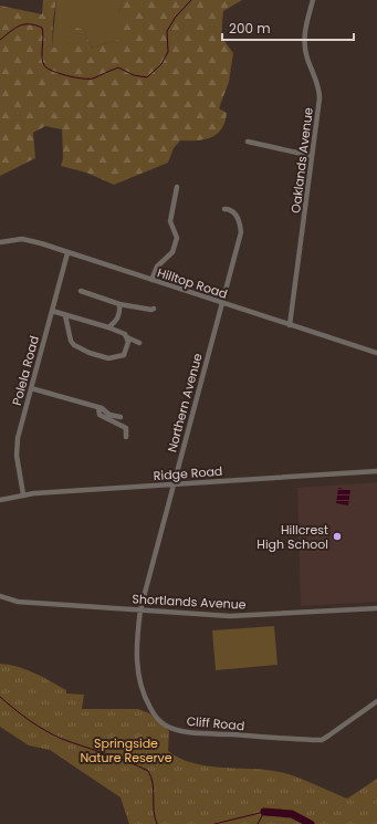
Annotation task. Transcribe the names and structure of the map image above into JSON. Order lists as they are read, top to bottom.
{
  "streets": {
    "street": [
      "Oaklands Avenue",
      "Hilltop Road",
      "Polela Road",
      "Northern Avenue",
      "Ridge Road",
      "Shortlands Avenue",
      "Cliff Road"
    ]
  },
  "crossings": [
    ["Oaklands Avenue", "Hilltop Road"],
    ["Hilltop Road", "Polela Road"],
    ["Hilltop Road", "Northern Avenue"],
    ["Polela Road", "Ridge Road"],
    ["Northern Avenue", "Ridge Road"],
    ["Northern Avenue", "Shortlands Avenue"],
    ["Northern Avenue", "Cliff Road"],
    ["Shortlands Avenue", "Cliff Road"]
  ],
  "parks": ["Springside Nature Reserve"],
  "places": ["Hillcrest High School"],
  "scale_bar": "200 m"
}
